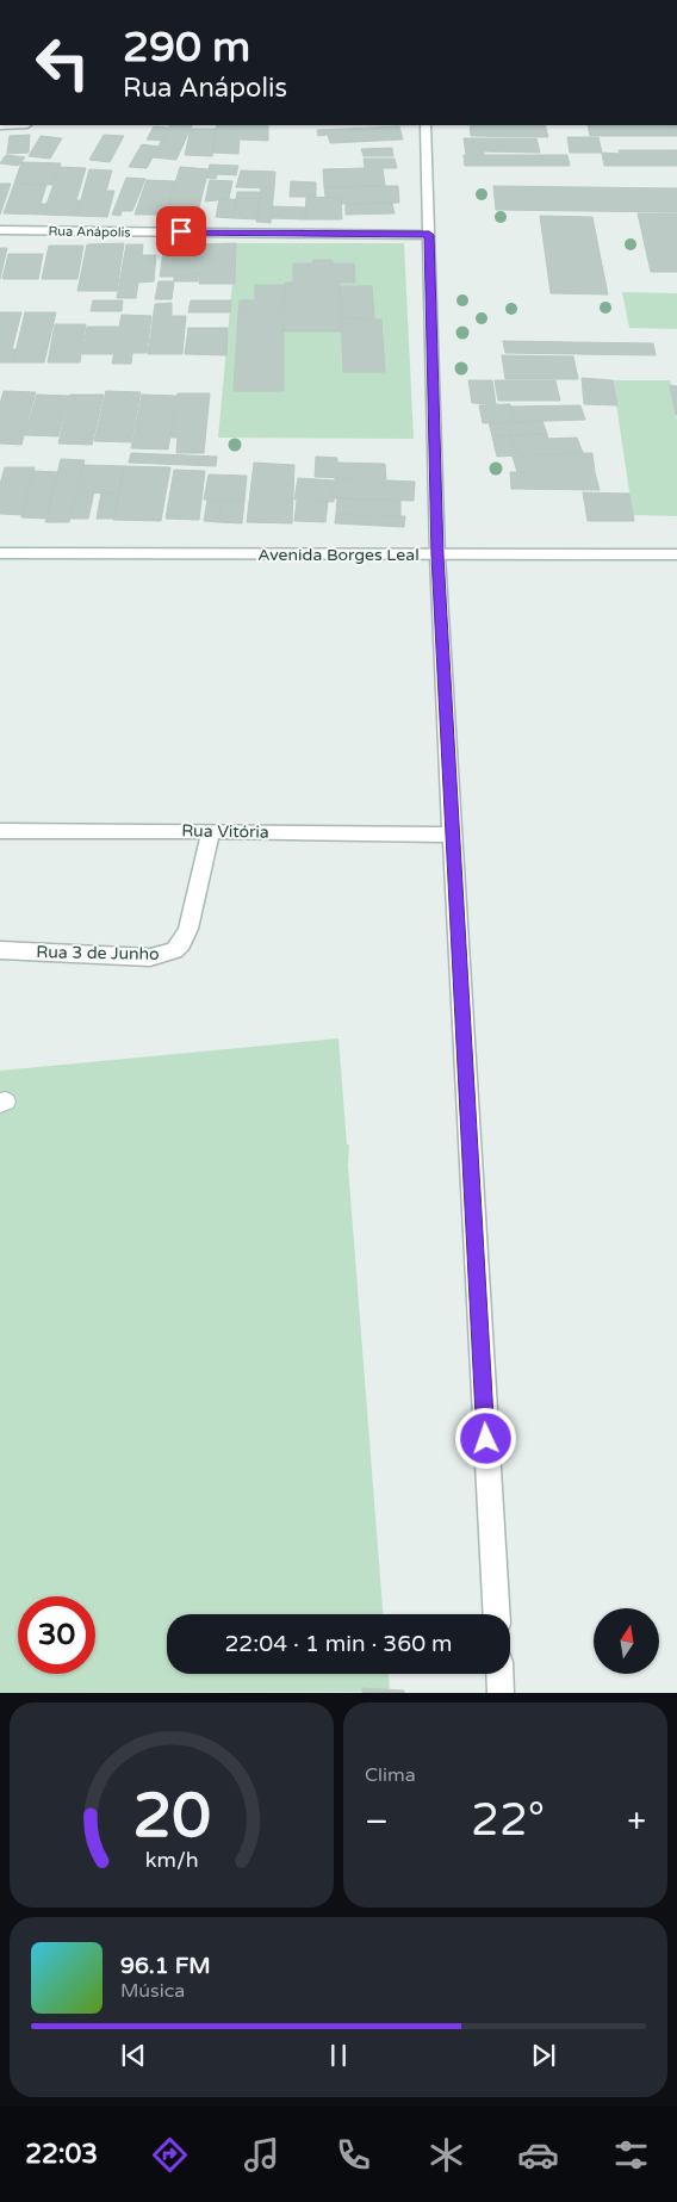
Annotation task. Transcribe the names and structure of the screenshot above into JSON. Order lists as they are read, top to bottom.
{
  "streets": {
    "street": [
      "Rua Anápolis",
      "Avenida Borges Leal",
      "Rua Vitória",
      "Rua 3 de Junho"
    ]
  },
  "crossings": [
    ["Rua Vitória", "Rua 3 de Junho"]
  ],
  "north": "top",
  "page": {
    "turn": ["290 m", "Rua Anápolis"],
    "limit": "30",
    "trip": "22:04 · 1 min · 360 m",
    "tile": "Clima",
    "heat": ["−", "22°", "+"],
    "song": ["96.1 FM", "Música"],
    "tabs": "22:03",
    "gauge": ["20", "km/h"]
  }
}
